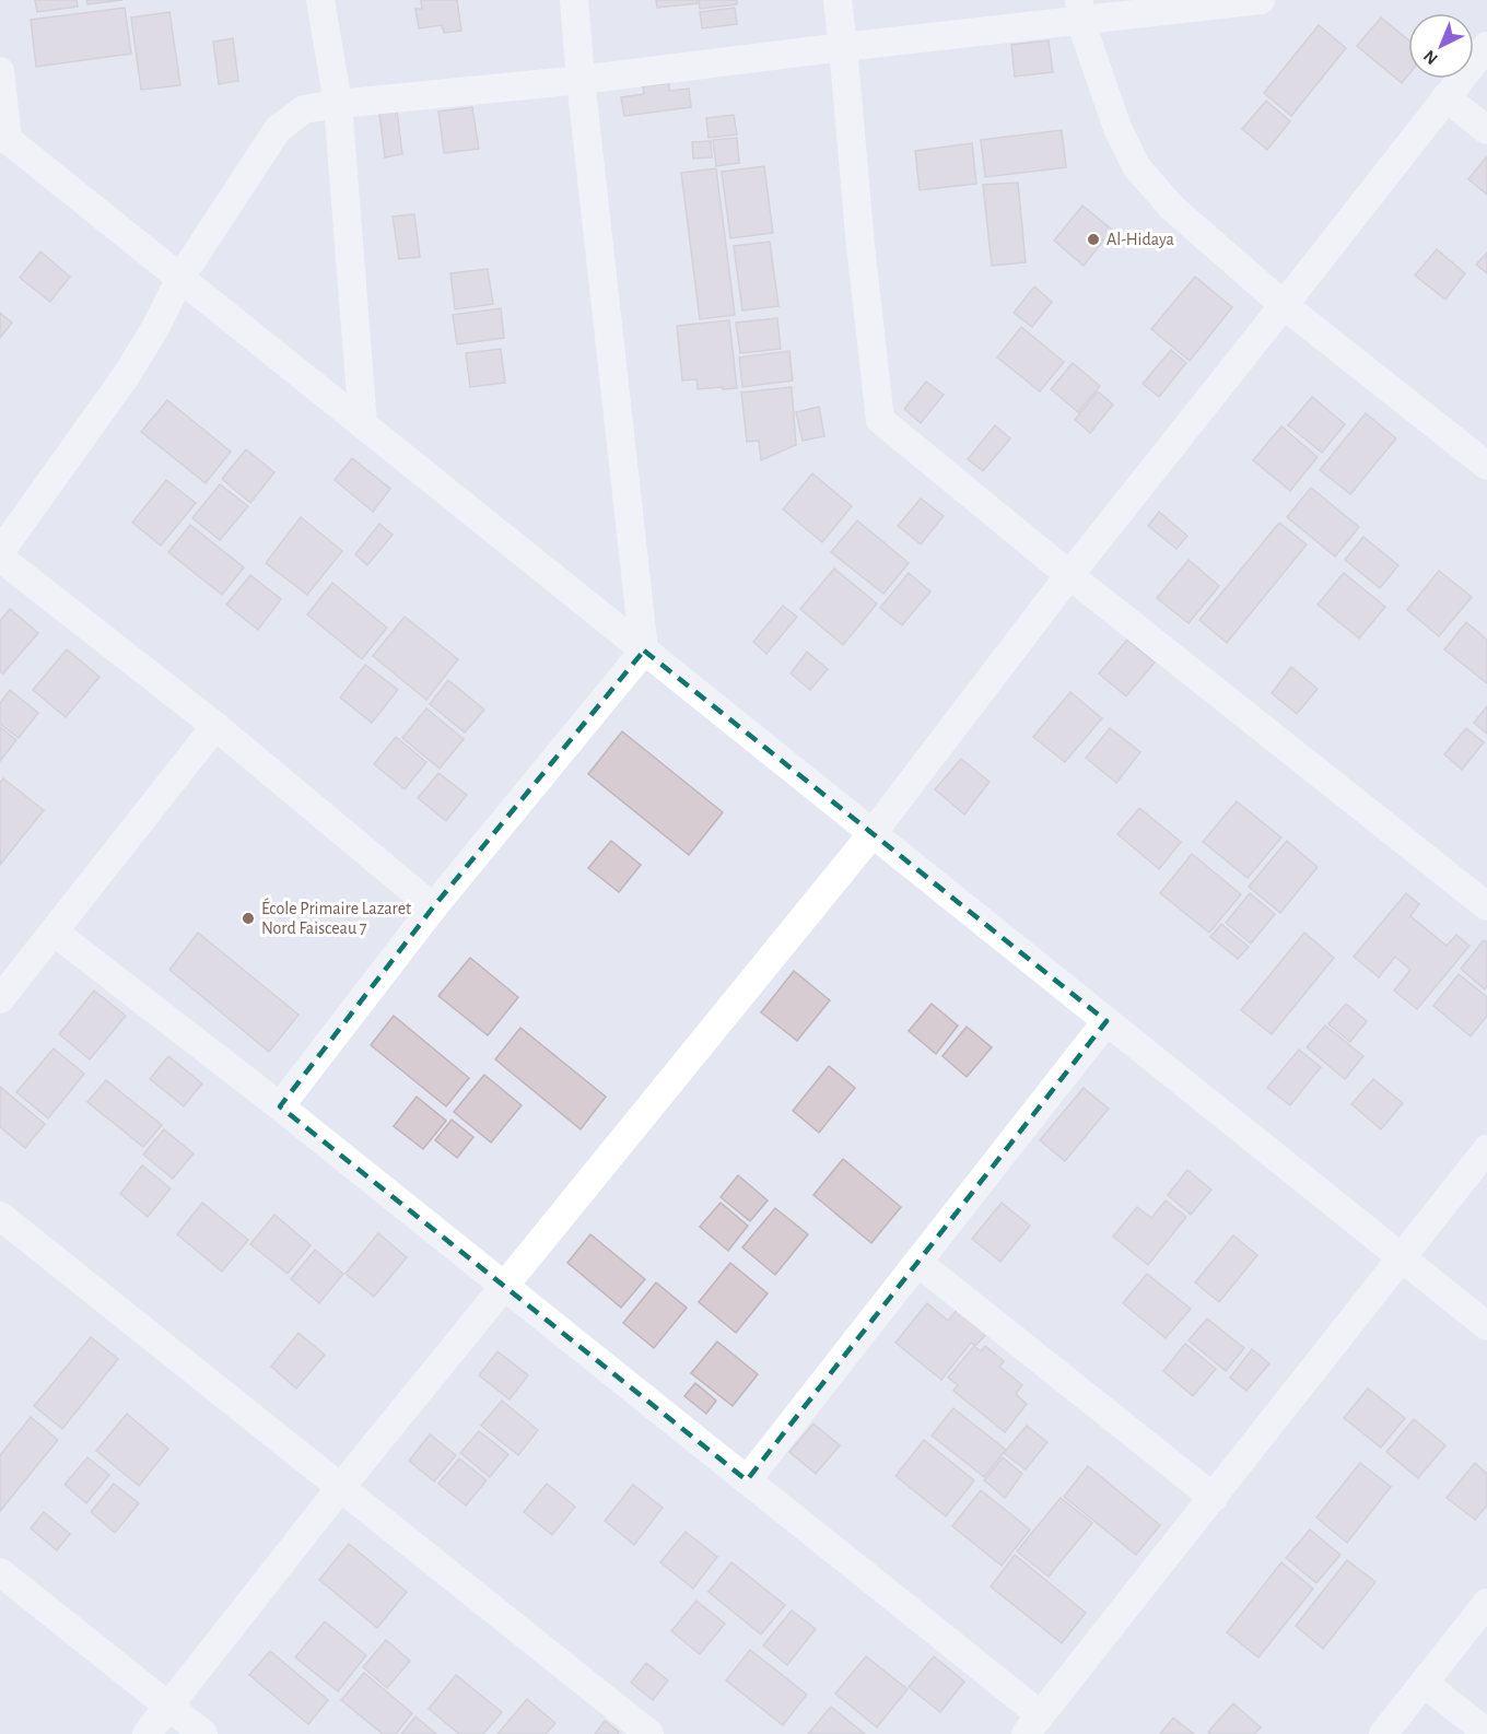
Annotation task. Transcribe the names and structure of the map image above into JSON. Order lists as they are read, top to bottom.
{
  "places": ["Al-Hidaya", "École Primaire Lazaret Nord Faisceau 7"],
  "north": "bottom left"
}
